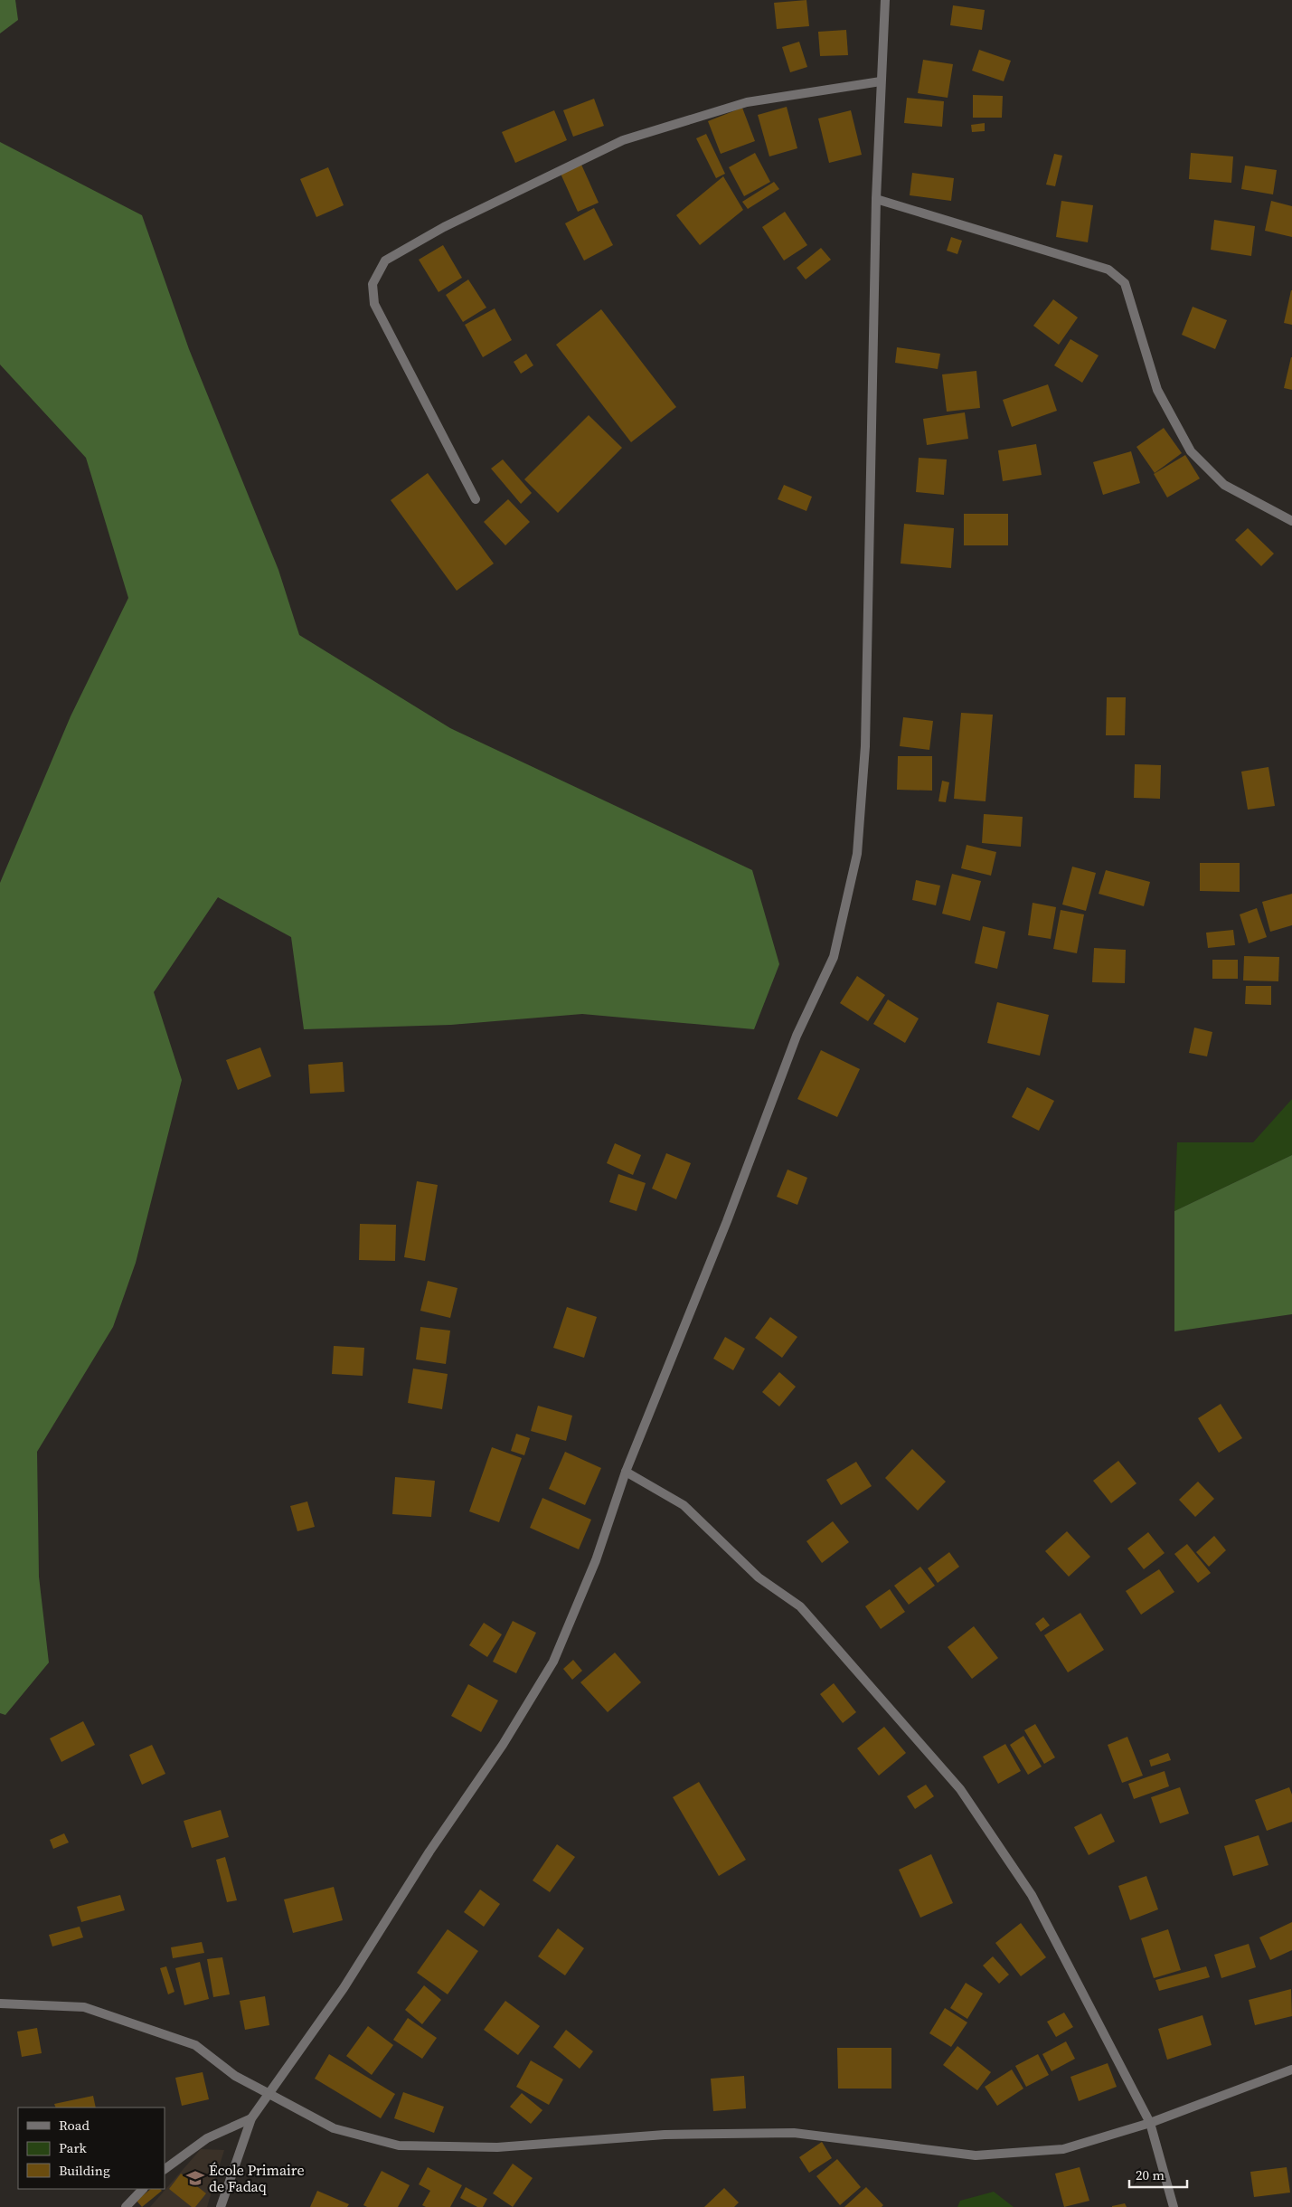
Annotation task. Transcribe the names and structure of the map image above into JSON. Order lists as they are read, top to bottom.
{
  "places": {
    "school or university": ["École Primaire de Fadaq"]
  },
  "legend": ["Road", "Park", "Building"],
  "scale_bar": "20 m"
}
